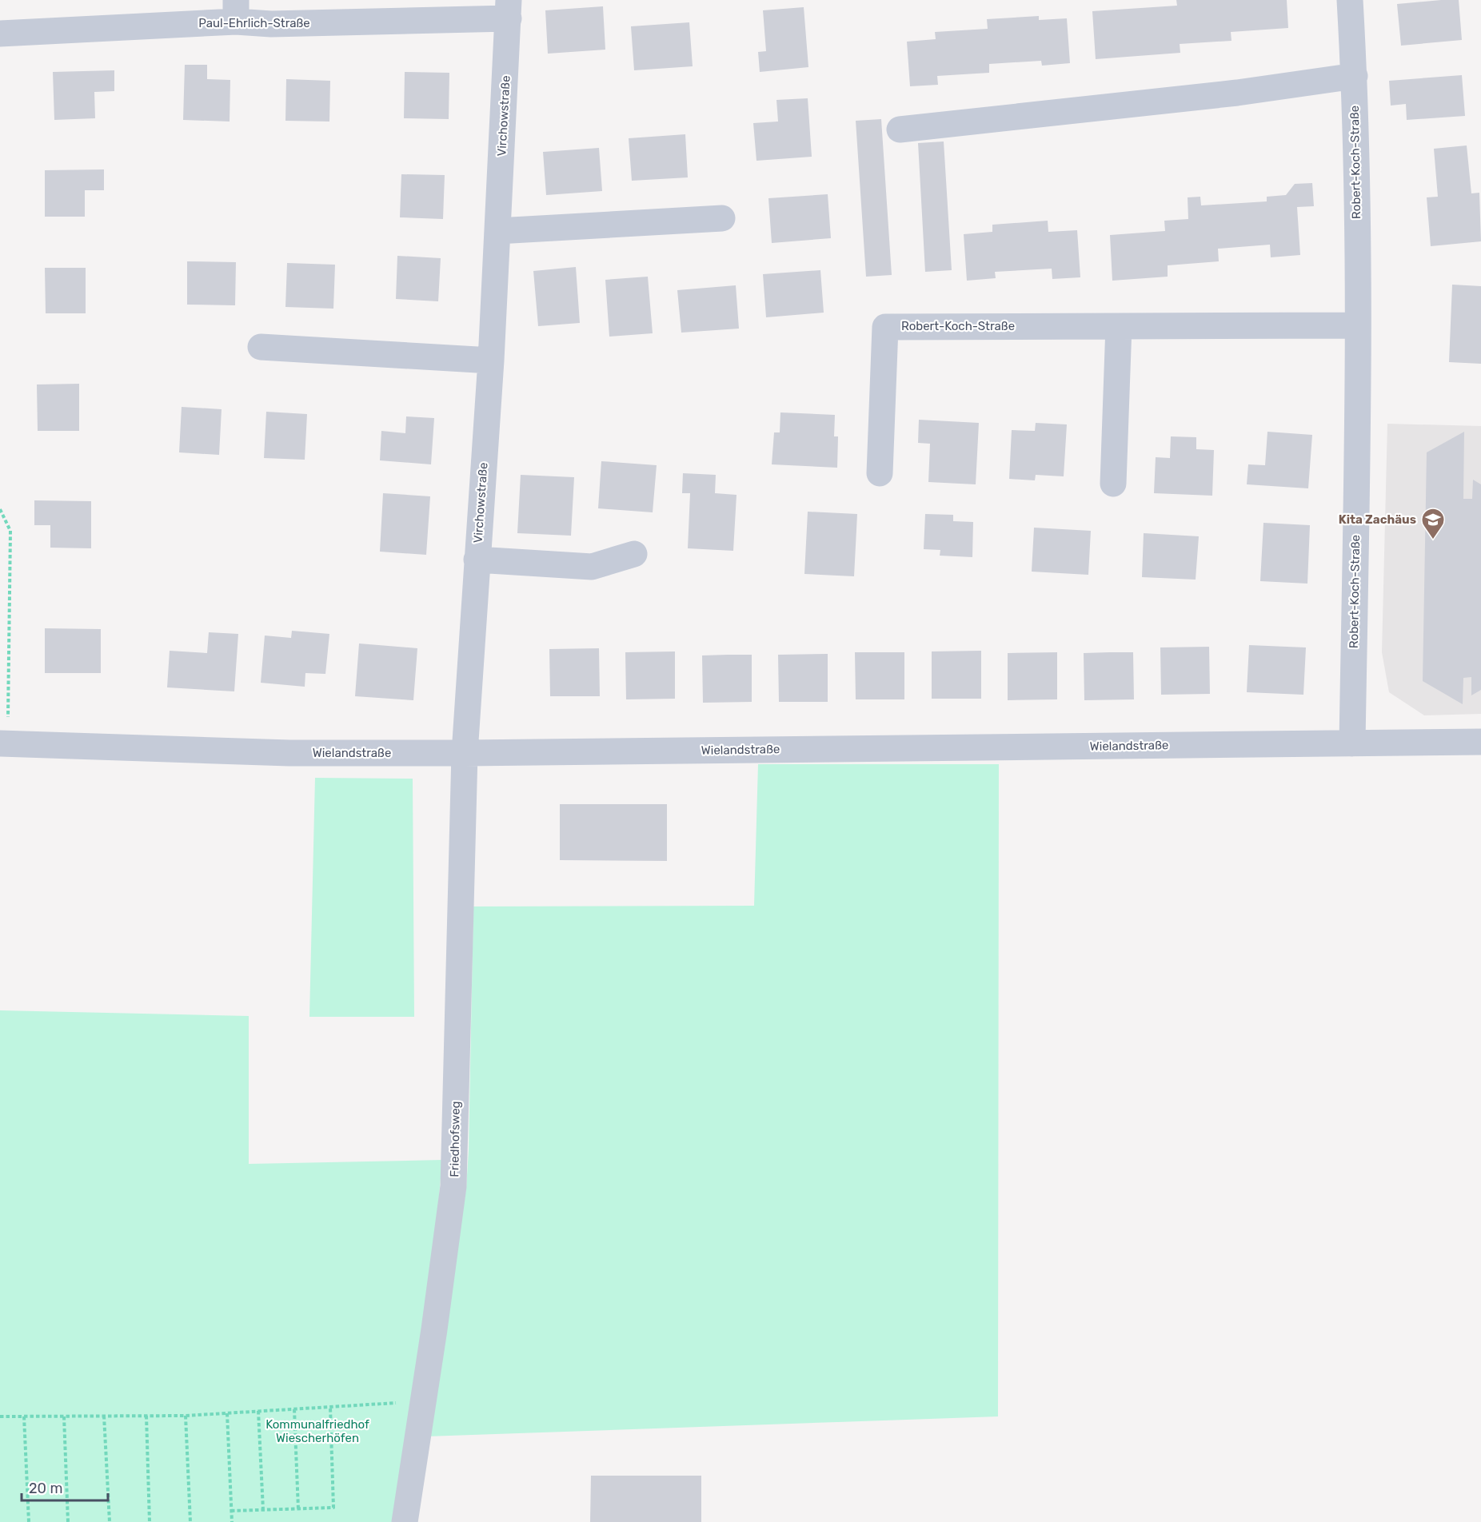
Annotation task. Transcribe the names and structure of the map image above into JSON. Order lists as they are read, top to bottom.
{
  "streets": {
    "street": [
      "Paul-Ehrlich-Straße",
      "Virchowstraße",
      "Robert-Koch-Straße",
      "Wielandstraße",
      "Friedhofsweg"
    ]
  },
  "crossings": [
    ["Paul-Ehrlich-Straße", "Virchowstraße"],
    ["Virchowstraße", "Wielandstraße"],
    ["Virchowstraße", "Friedhofsweg"],
    ["Robert-Koch-Straße", "Wielandstraße"],
    ["Wielandstraße", "Friedhofsweg"]
  ],
  "parks": ["Kommunalfriedhof Wiescherhöfen"],
  "places": {
    "school or university": ["Kita Zachäus"]
  },
  "scale_bar": "20 m"
}
